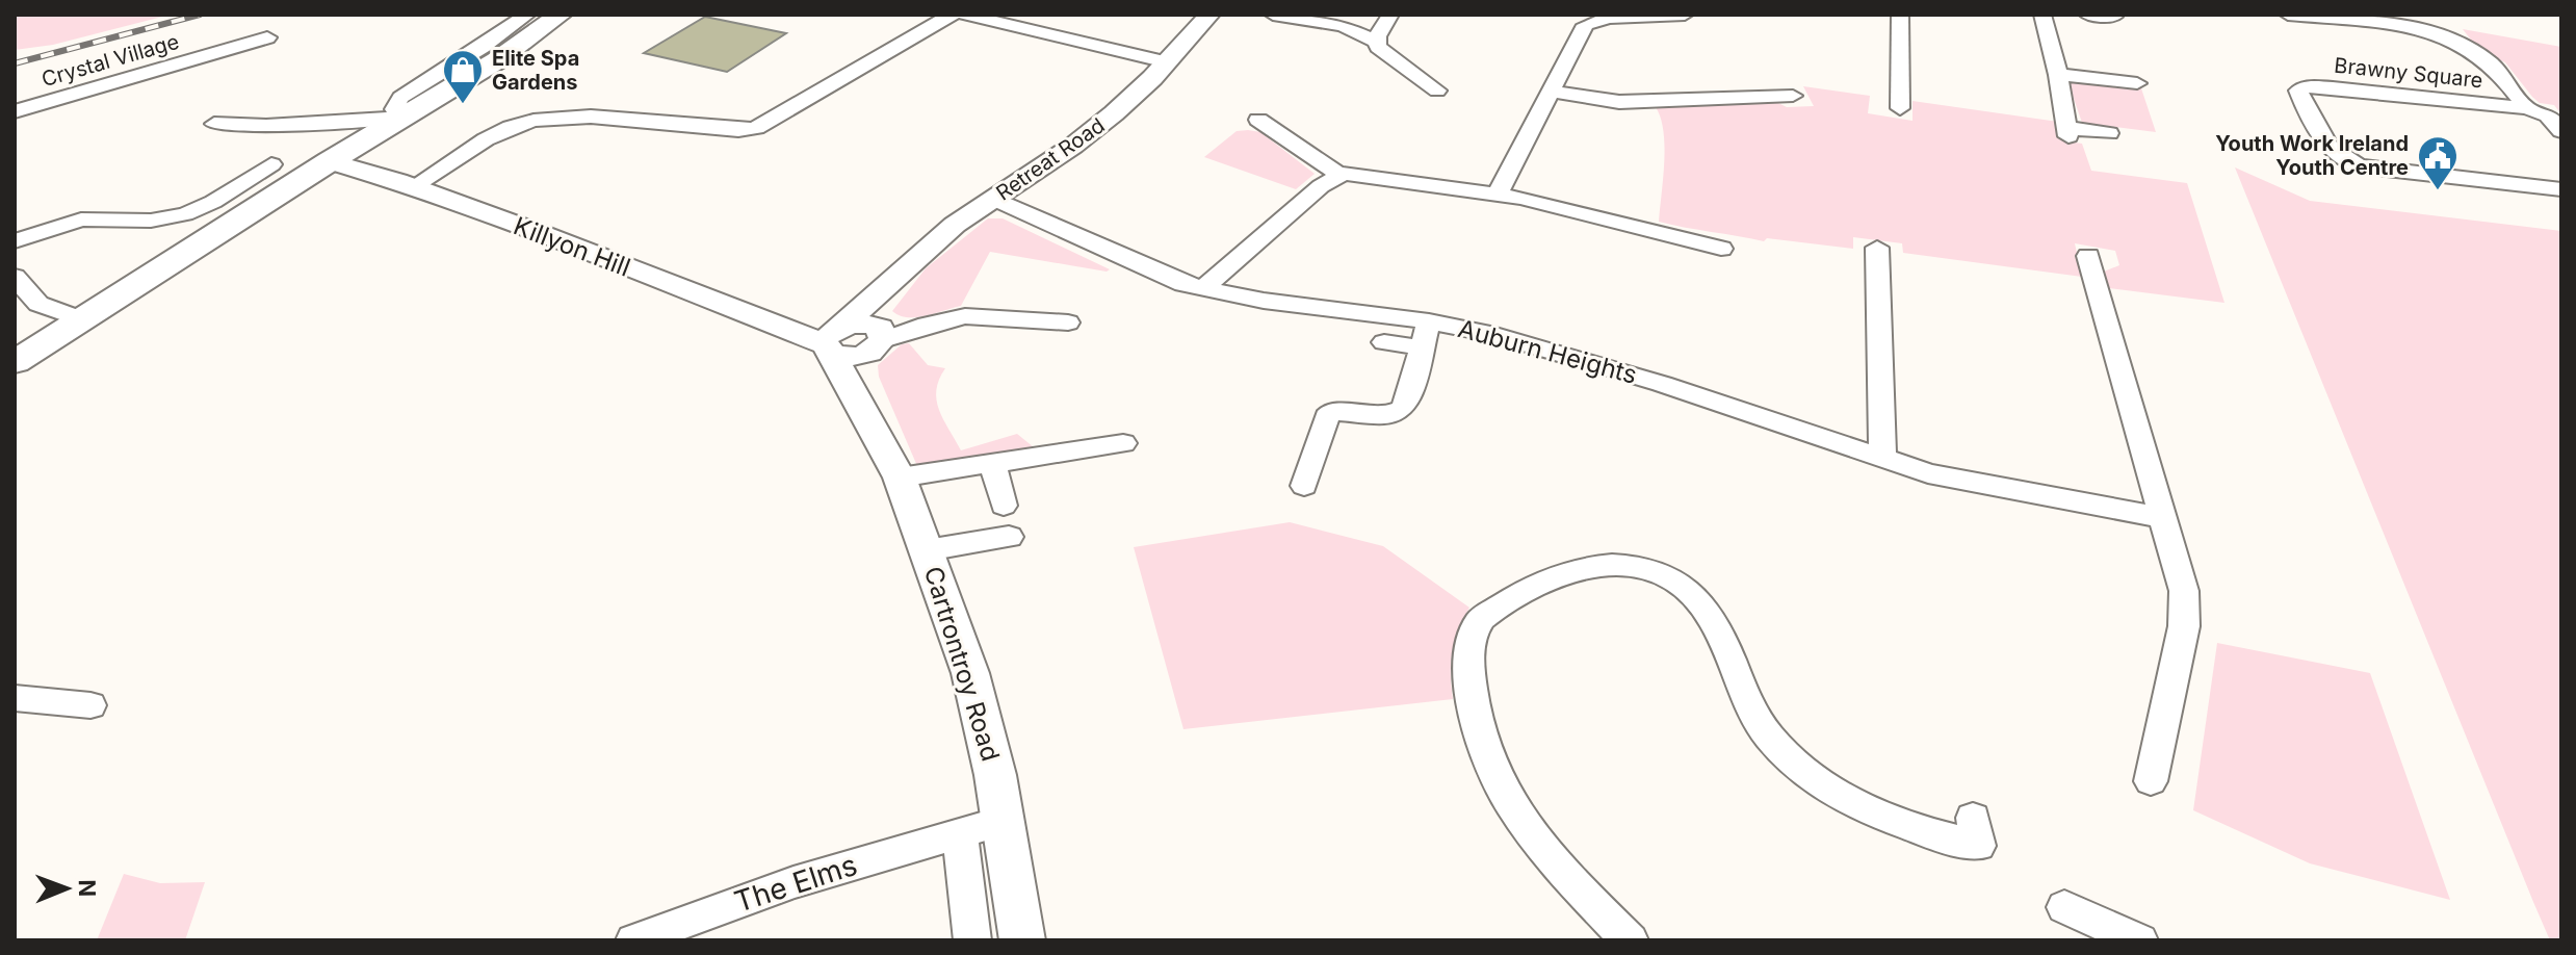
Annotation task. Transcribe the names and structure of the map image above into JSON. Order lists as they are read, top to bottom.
{
  "streets": {
    "street": [
      "Crystal Village",
      "Brawny Square",
      "Retreat Road",
      "Killyon Hill",
      "Auburn Heights",
      "Cartrontroy Road",
      "The Elms"
    ]
  },
  "crossings": [
    ["Retreat Road", "Killyon Hill"],
    ["Retreat Road", "Auburn Heights"],
    ["Retreat Road", "Cartrontroy Road"],
    ["Killyon Hill", "Cartrontroy Road"],
    ["Cartrontroy Road", "The Elms"]
  ],
  "places": {
    "shop": ["Elite Spa Gardens"],
    "public building": ["Youth Work Ireland Youth Centre"]
  },
  "north": "right"
}
